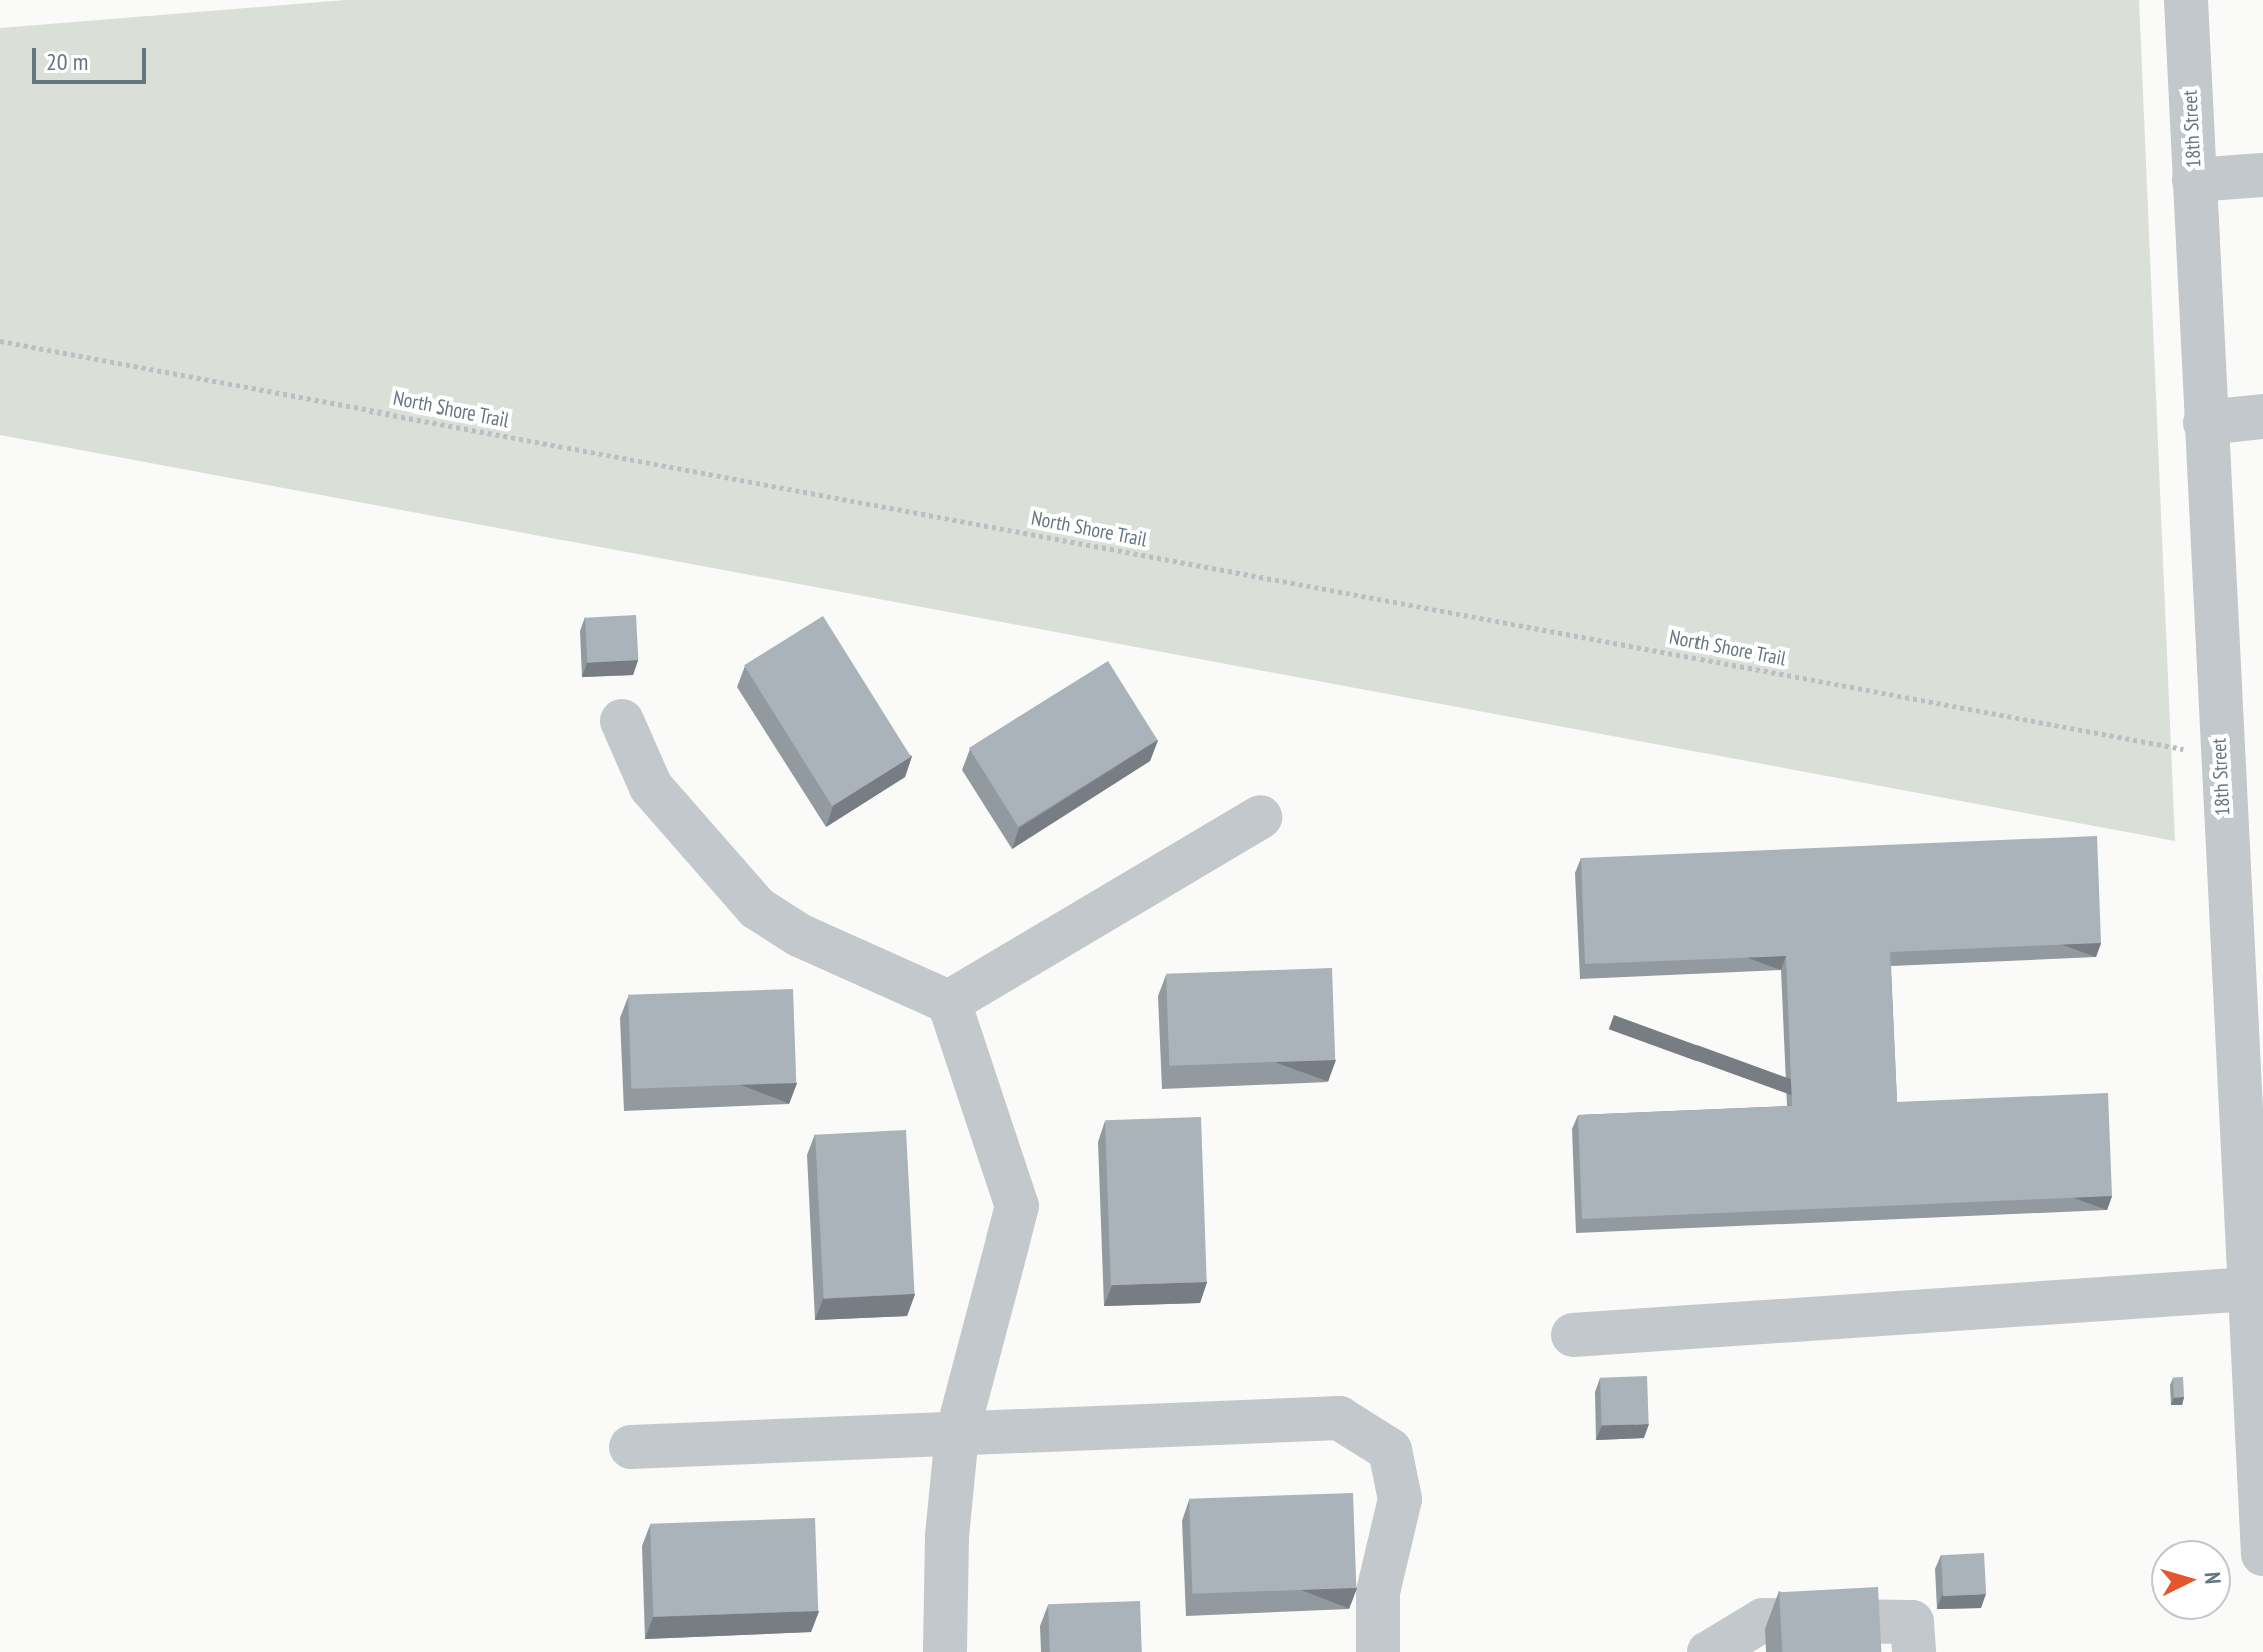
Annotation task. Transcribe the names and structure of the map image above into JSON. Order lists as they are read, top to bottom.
{
  "streets": {
    "street": ["18th Street"],
    "path": ["North Shore Trail"]
  },
  "scale_bar": "20 m",
  "north": "right"
}
